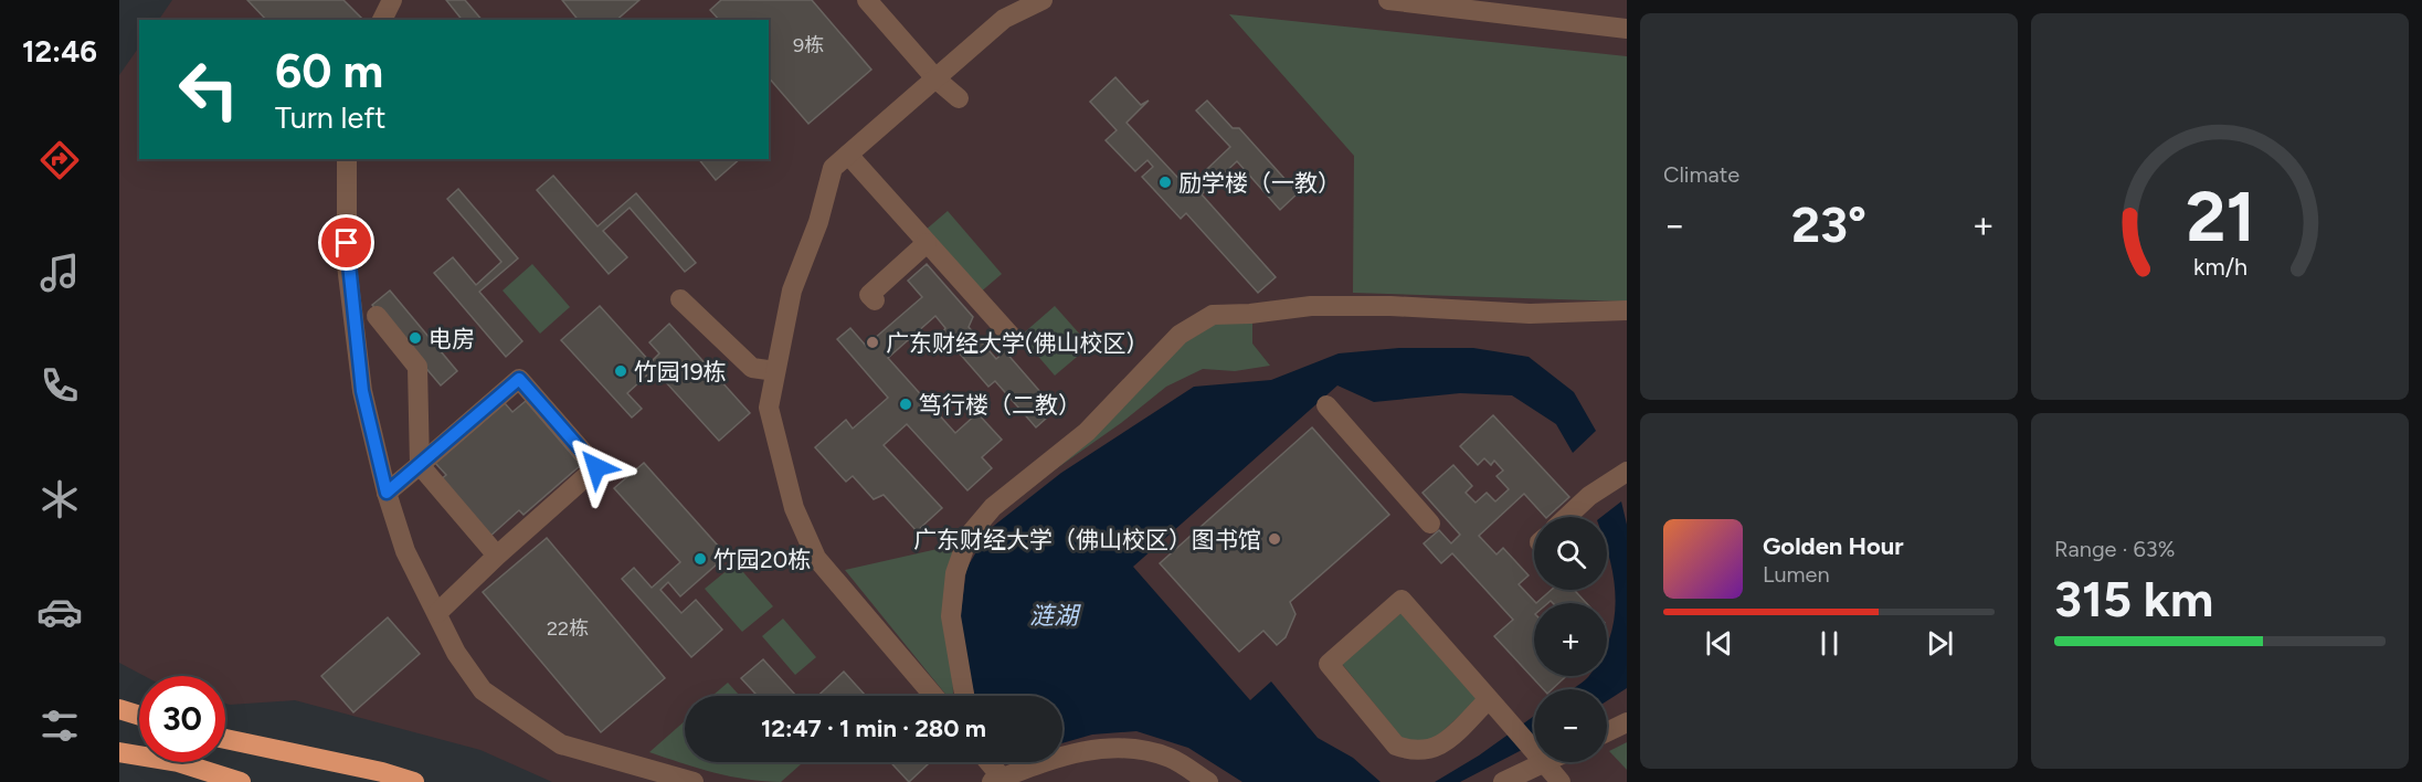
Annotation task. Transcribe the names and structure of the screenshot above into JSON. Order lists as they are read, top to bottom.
{
  "water": ["涟湖"],
  "places": [
    "励学楼（一教）",
    "电房",
    "广东财经大学(佛山校区)",
    "竹园19栋",
    "笃行楼（二教）",
    "广东财经大学（佛山校区）图书馆",
    "竹园20栋"
  ],
  "house_numbers": ["9栋", "22栋"],
  "page": {
    "tabs": "12:46",
    "tile": [
      "Climate",
      ["Range · 63%", "315 km"]
    ],
    "turn": ["60 m", "Turn left"],
    "heat": ["−", "23°", "+"],
    "map_buttons": ["+", "−"],
    "song": ["Golden Hour", "Lumen"],
    "limit": "30",
    "trip": "12:47 · 1 min · 280 m",
    "gauge": ["21", "km/h"]
  }
}
